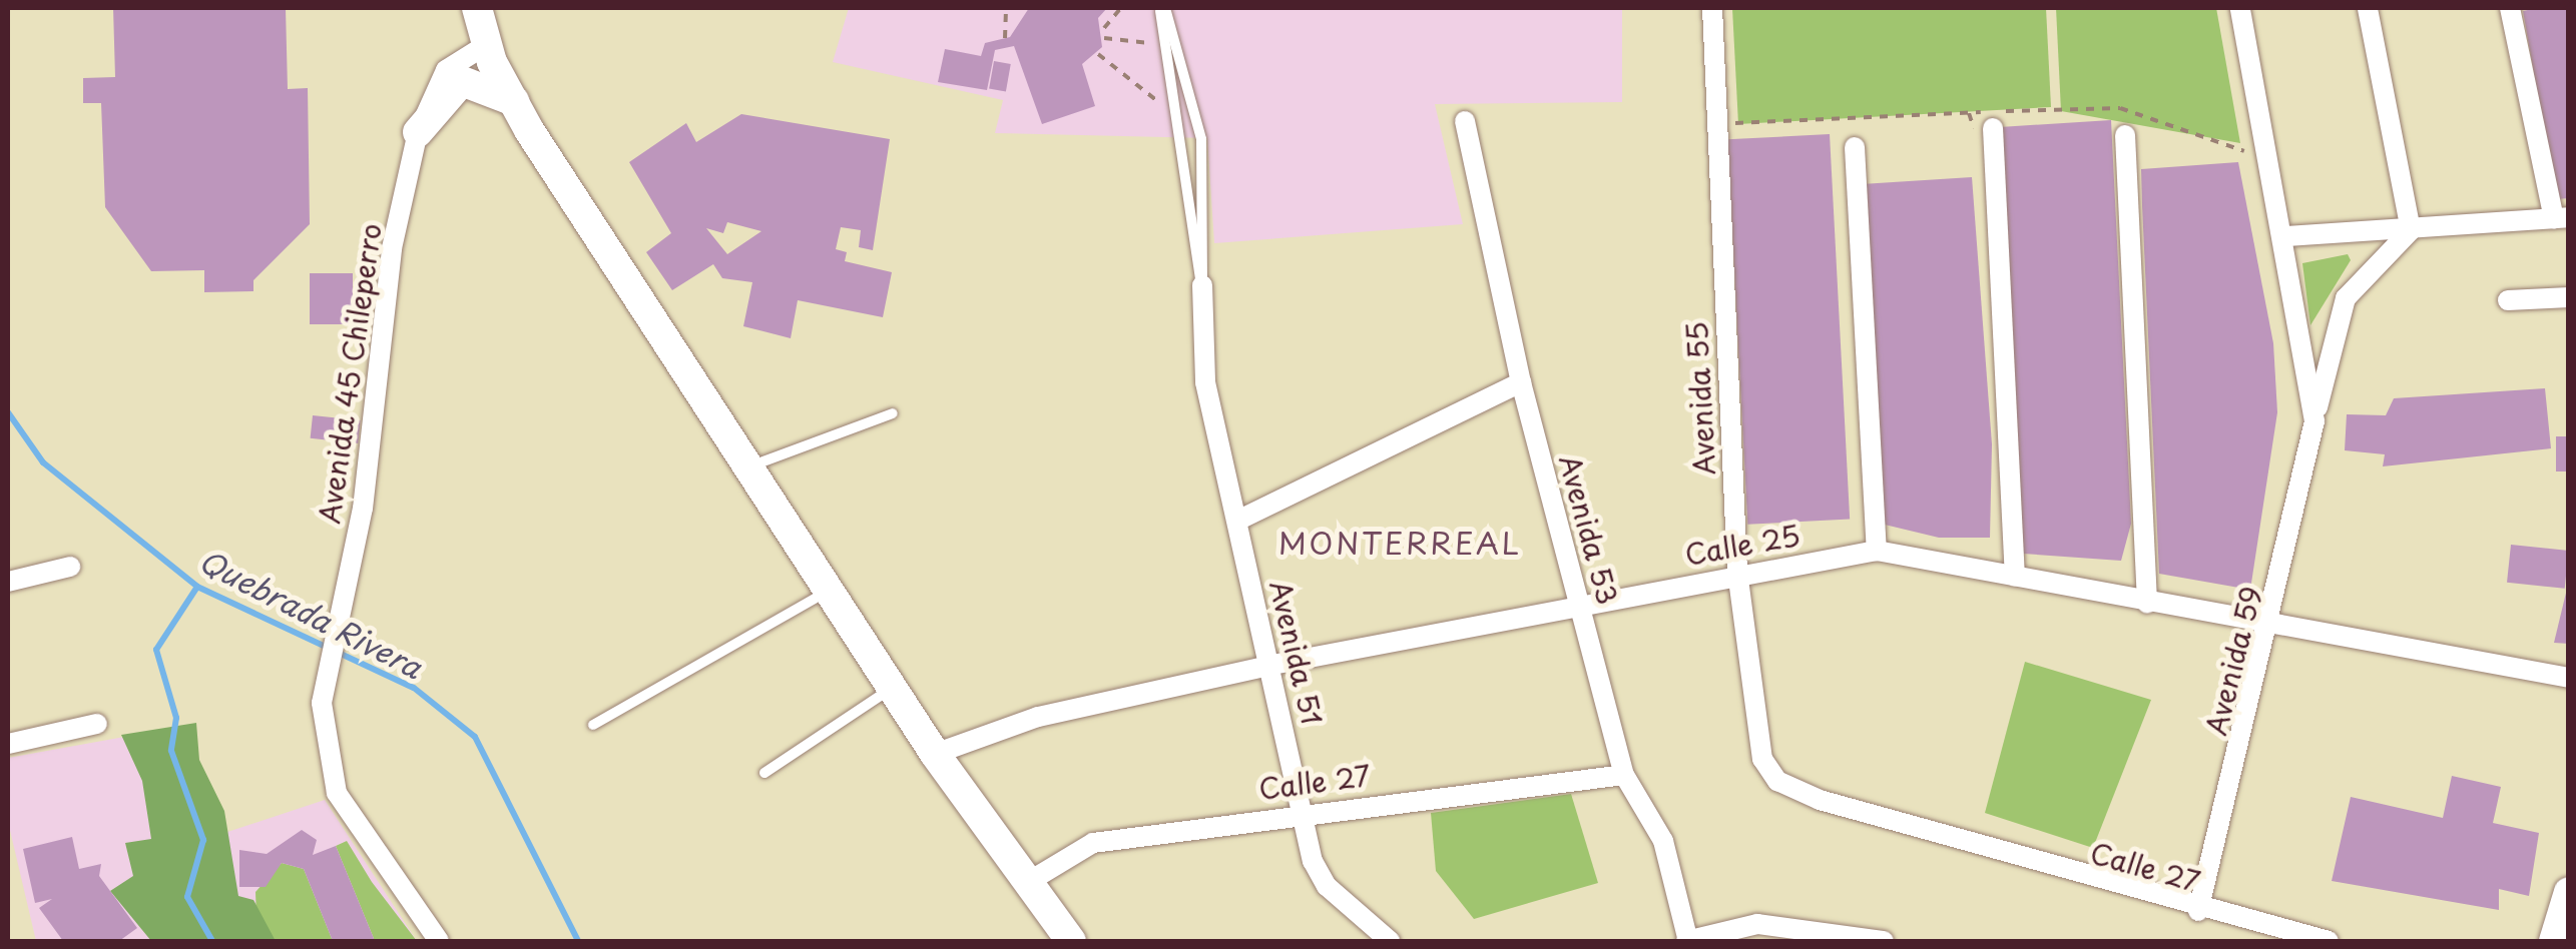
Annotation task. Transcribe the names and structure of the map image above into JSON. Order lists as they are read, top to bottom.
{
  "streets": {
    "street": [
      "Avenida 45 Chileperro",
      "Avenida 55",
      "Avenida 53",
      "Calle 25",
      "Avenida 51",
      "Avenida 59",
      "Calle 27"
    ]
  },
  "crossings": [
    ["Avenida 55", "Calle 25"],
    ["Avenida 55", "Calle 27"],
    ["Avenida 53", "Calle 25"],
    ["Avenida 53", "Calle 27"],
    ["Calle 25", "Avenida 51"],
    ["Calle 25", "Avenida 59"],
    ["Avenida 51", "Calle 27"],
    ["Avenida 59", "Calle 27"]
  ],
  "districts": ["MONTERREAL"],
  "water": ["Quebrada Rivera"]
}
